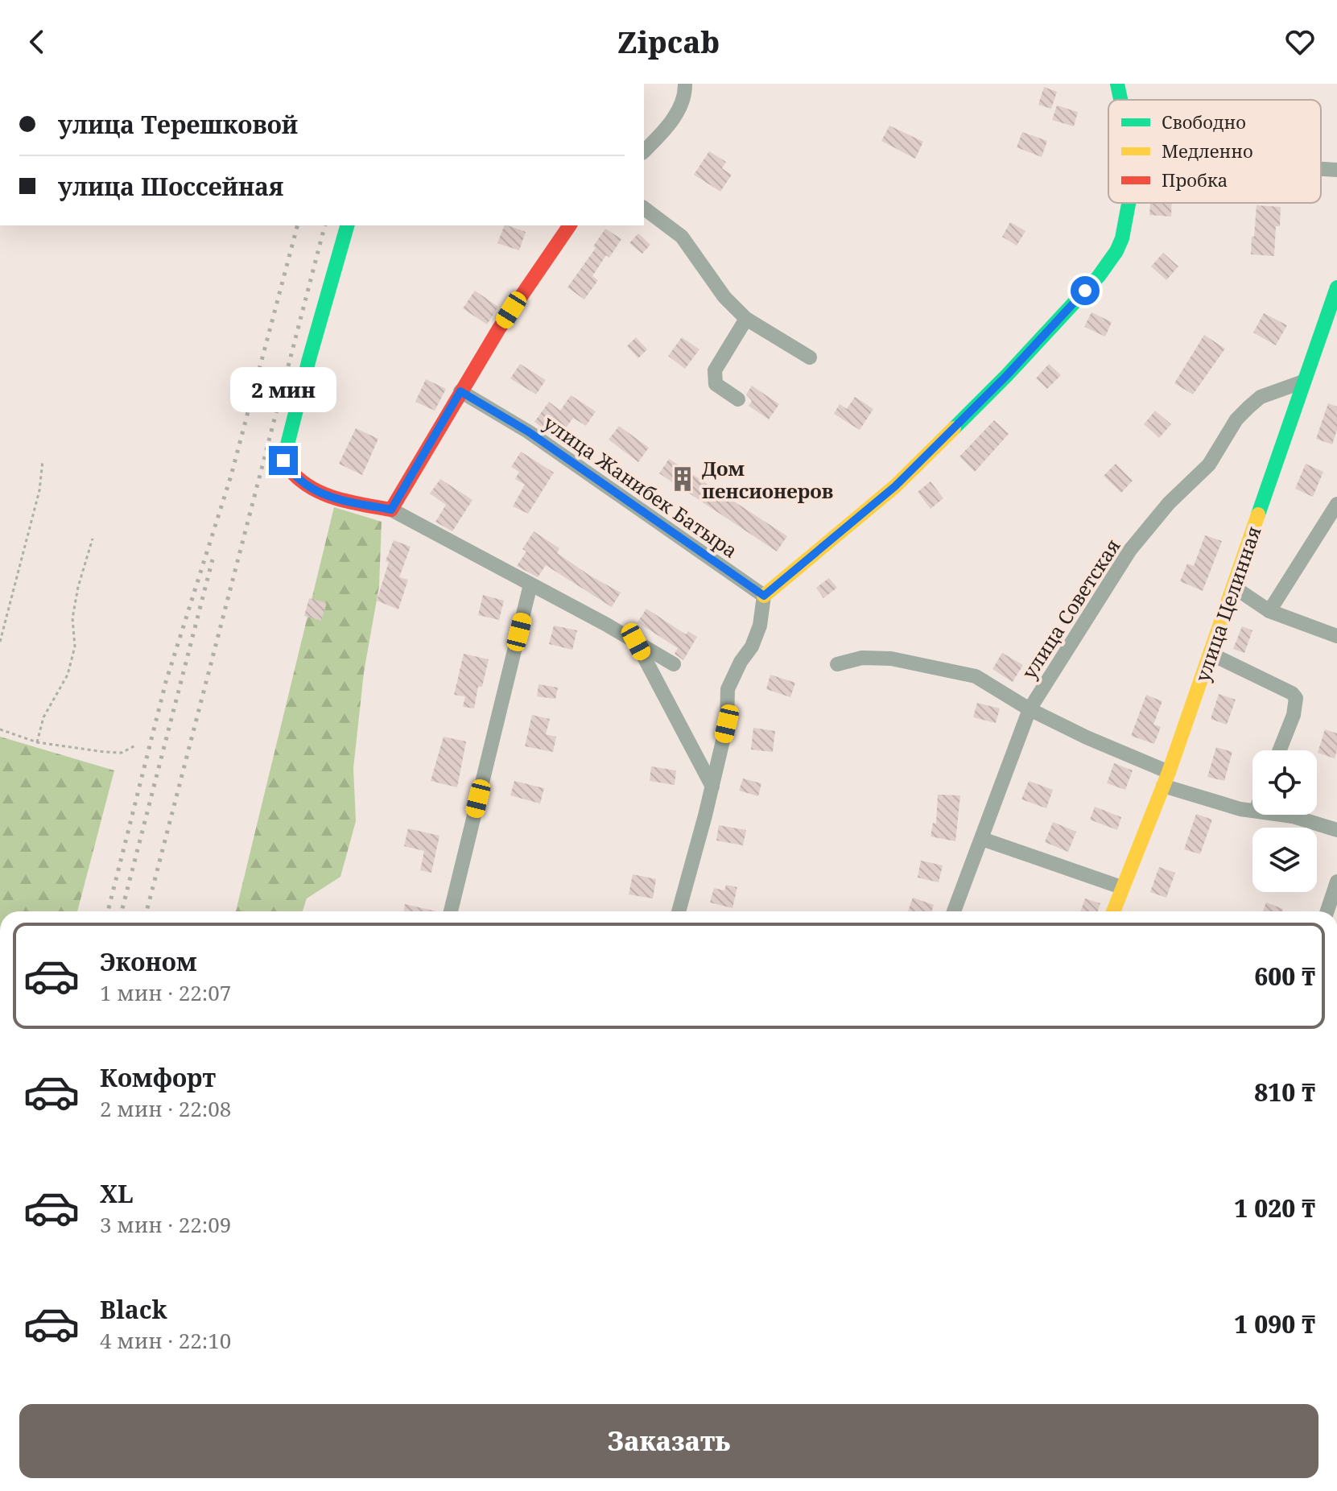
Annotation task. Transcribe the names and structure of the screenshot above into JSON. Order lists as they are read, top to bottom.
{
  "streets": {
    "street": ["улица Жанибек Батыра", "улица Целинная", "улица Советская"]
  },
  "crossings": [
    ["улица Целинная", "улица Советская"]
  ],
  "places": {
    "building": ["Дом пенсионеров"]
  },
  "legend": ["Свободно", "Медленно", "Пробка"],
  "page": {
    "header": "Zipcab",
    "banner": ["улица Терешковой", "улица Шоссейная"],
    "bubble": "2 мин",
    "list": [
      {
        "name": "Эконом",
        "note": "1 мин · 22:07",
        "value": "600 ₸"
      },
      {
        "name": "Комфорт",
        "note": "2 мин · 22:08",
        "value": "810 ₸"
      },
      {
        "name": "XL",
        "note": "3 мин · 22:09",
        "value": "1 020 ₸"
      },
      {
        "name": "Black",
        "note": "4 мин · 22:10",
        "value": "1 090 ₸"
      }
    ],
    "buttons": "Заказать"
  }
}
